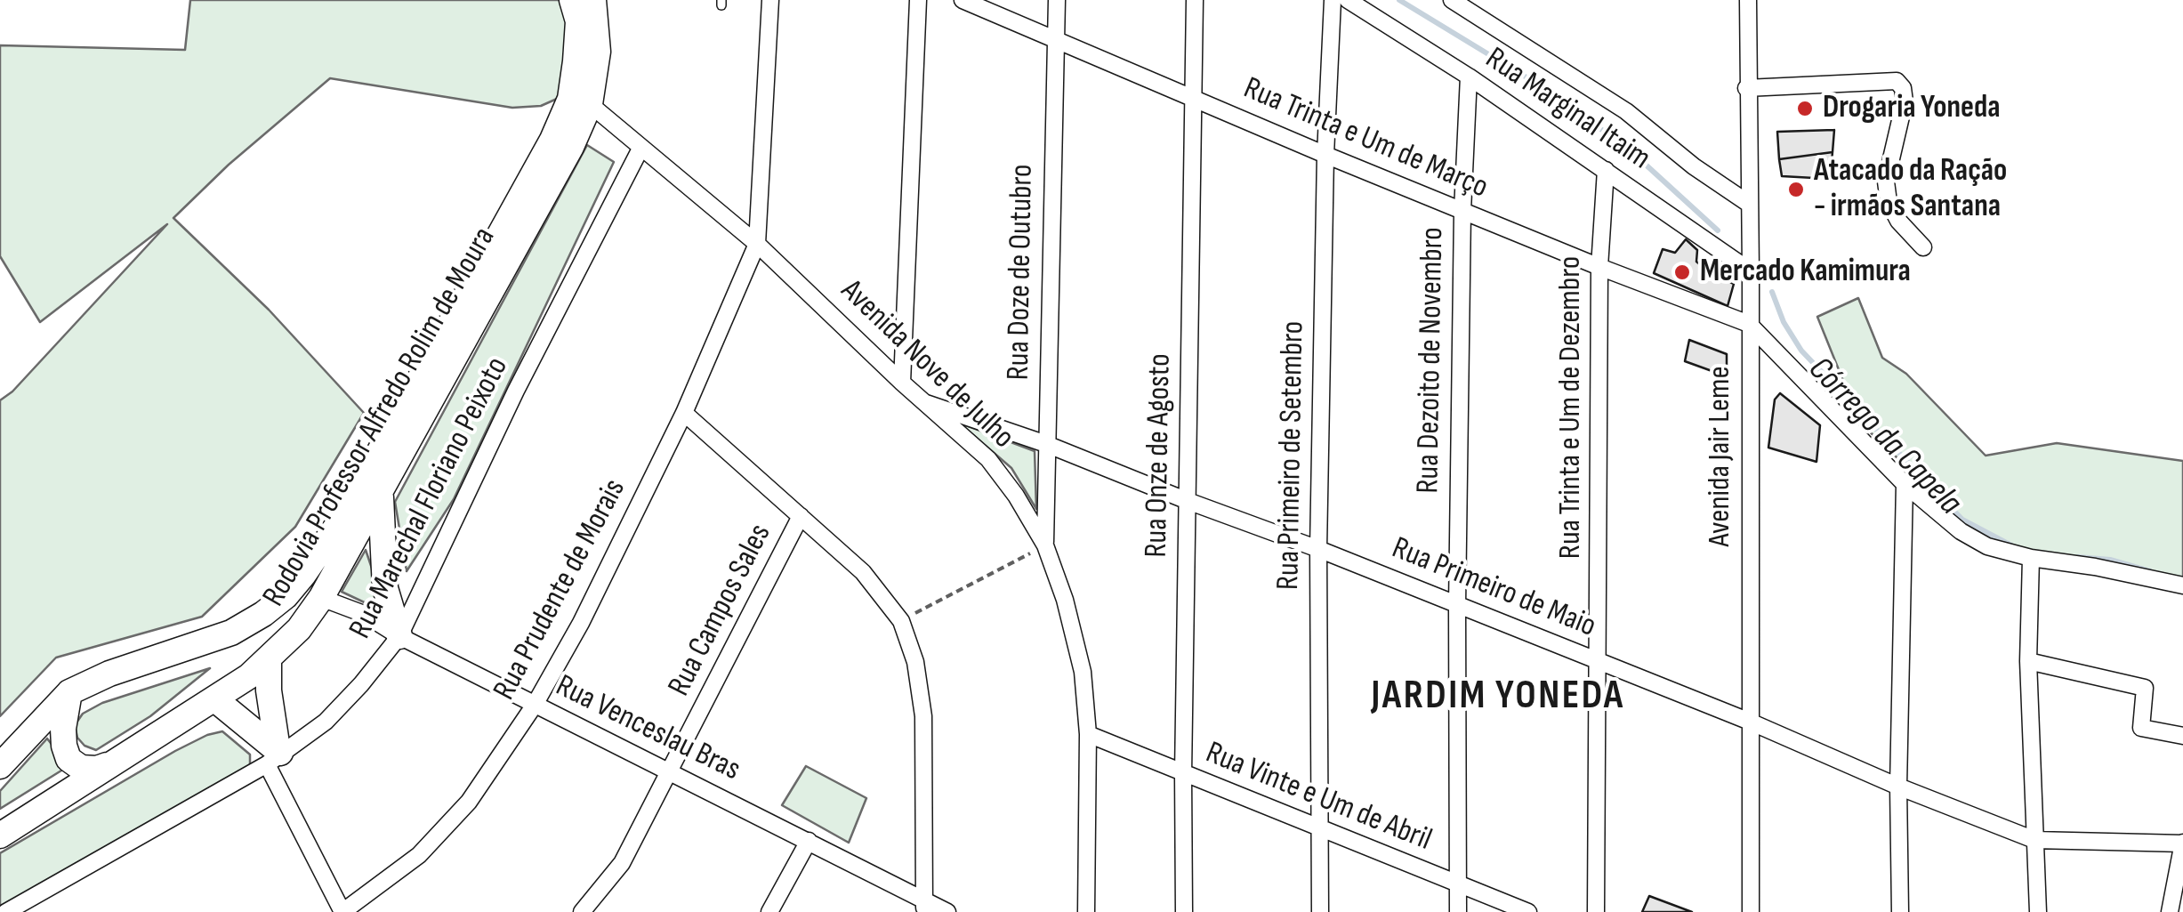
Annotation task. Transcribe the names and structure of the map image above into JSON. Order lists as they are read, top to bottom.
{
  "streets": {
    "main road": ["Rodovia Professor Alfredo Rolim de Moura"],
    "street": [
      "Rua Marginal Itaim",
      "Rua Trinta e Um de Março",
      "Rua Doze de Outubro",
      "Rua Dezoito de Novembro",
      "Avenida Nove de Julho",
      "Rua Trinta e Um de Dezembro",
      "Rua Onze de Agosto",
      "Rua Primeiro de Setembro",
      "Avenida Jair Leme",
      "Rua Marechal Floriano Peixoto",
      "Rua Primeiro de Maio",
      "Rua Prudente de Morais",
      "Rua Campos Sales",
      "Rua Venceslau Bras",
      "Rua Vinte e Um de Abril"
    ]
  },
  "crossings": [
    ["Rua Marginal Itaim", "Rua Dezoito de Novembro"],
    ["Rua Marginal Itaim", "Rua Trinta e Um de Dezembro"],
    ["Rua Marginal Itaim", "Avenida Jair Leme"],
    ["Rua Trinta e Um de Março", "Rua Doze de Outubro"],
    ["Rua Trinta e Um de Março", "Rua Dezoito de Novembro"],
    ["Rua Trinta e Um de Março", "Rua Trinta e Um de Dezembro"],
    ["Rua Trinta e Um de Março", "Rua Onze de Agosto"],
    ["Rua Trinta e Um de Março", "Rua Primeiro de Setembro"],
    ["Rua Trinta e Um de Março", "Avenida Jair Leme"],
    ["Rua Doze de Outubro", "Avenida Nove de Julho"],
    ["Rua Doze de Outubro", "Rua Primeiro de Maio"],
    ["Rua Dezoito de Novembro", "Rua Primeiro de Maio"],
    ["Rua Dezoito de Novembro", "Rua Vinte e Um de Abril"],
    ["Avenida Nove de Julho", "Rodovia Professor Alfredo Rolim de Moura"],
    ["Avenida Nove de Julho", "Rua Marechal Floriano Peixoto"],
    ["Avenida Nove de Julho", "Rua Primeiro de Maio"],
    ["Avenida Nove de Julho", "Rua Prudente de Morais"],
    ["Avenida Nove de Julho", "Rua Vinte e Um de Abril"],
    ["Rua Trinta e Um de Dezembro", "Rua Primeiro de Maio"],
    ["Rodovia Professor Alfredo Rolim de Moura", "Rua Venceslau Bras"],
    ["Rua Onze de Agosto", "Rua Primeiro de Maio"],
    ["Rua Onze de Agosto", "Rua Vinte e Um de Abril"],
    ["Rua Primeiro de Setembro", "Rua Primeiro de Maio"],
    ["Rua Primeiro de Setembro", "Rua Vinte e Um de Abril"],
    ["Avenida Jair Leme", "Rua Primeiro de Maio"],
    ["Rua Marechal Floriano Peixoto", "Rua Venceslau Bras"],
    ["Rua Prudente de Morais", "Rua Venceslau Bras"],
    ["Rua Campos Sales", "Rua Venceslau Bras"]
  ],
  "districts": ["JARDIM YONEDA"],
  "water": ["Córrego da Capela"],
  "places": ["Drogaria Yoneda", "Atacado da Ração - irmãos Santana", "Mercado Kamimura"]
}
